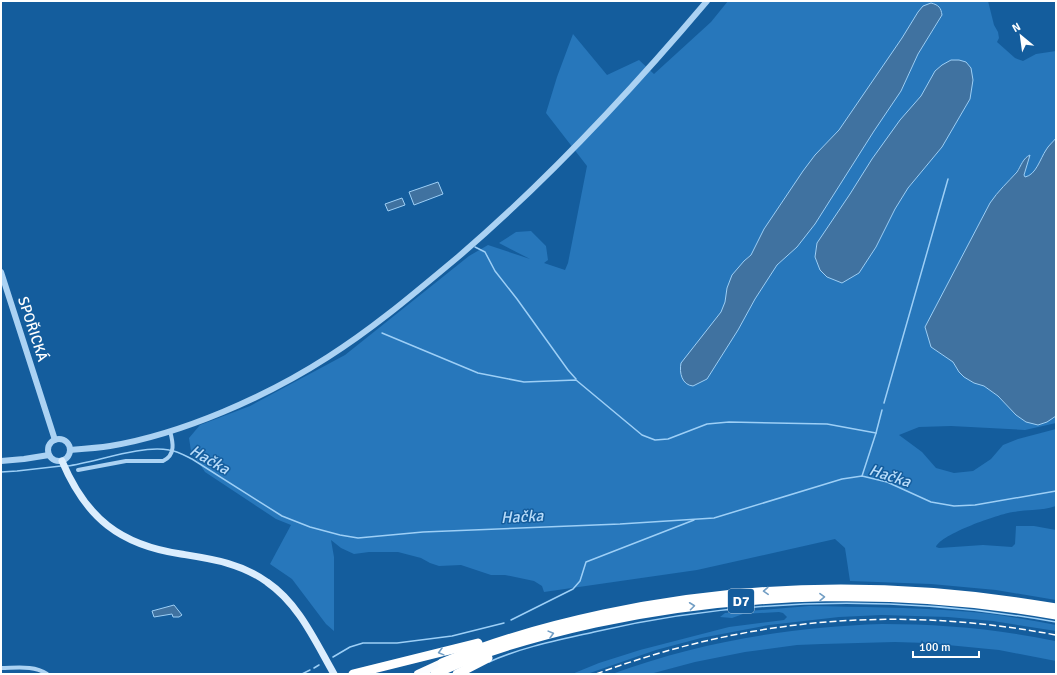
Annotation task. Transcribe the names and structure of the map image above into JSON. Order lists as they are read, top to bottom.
{
  "streets": {
    "highway": ["D7"],
    "street": ["SPOŘICKÁ"]
  },
  "water": ["Hačka"],
  "scale_bar": "100 m",
  "north": "top left"
}
